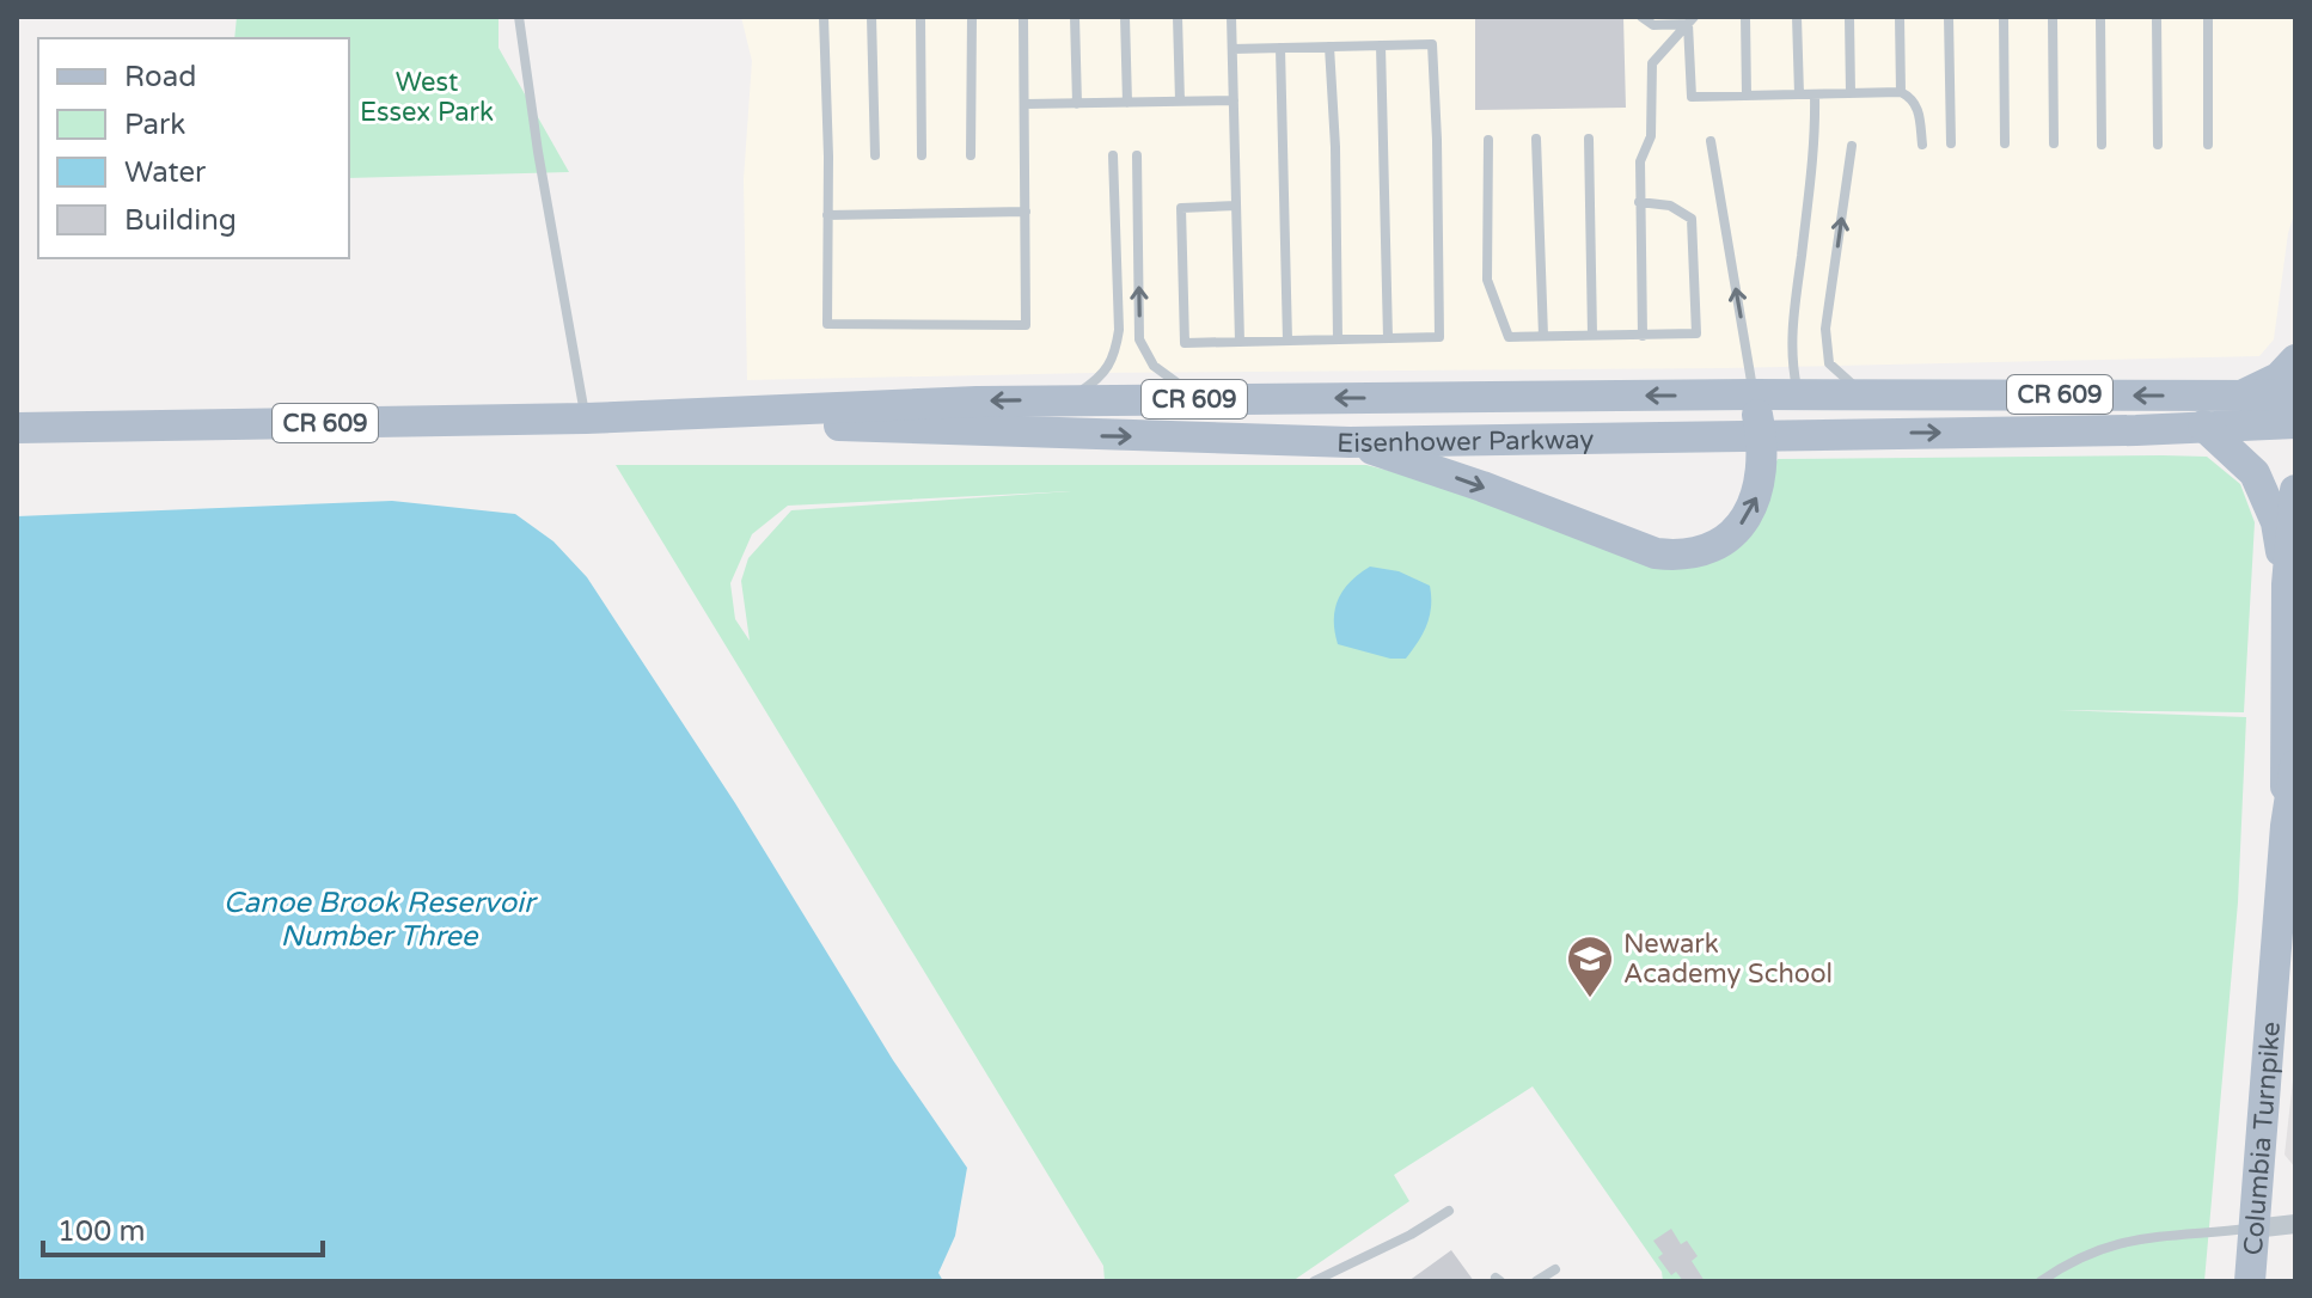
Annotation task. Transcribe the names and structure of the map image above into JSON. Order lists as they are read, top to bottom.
{
  "streets": {
    "main road": ["CR 609", "Eisenhower Parkway", "Columbia Turnpike"]
  },
  "water": ["Canoe Brook Reservoir Number Three"],
  "parks": ["West Essex Park"],
  "places": {
    "school or university": ["Newark Academy School"]
  },
  "legend": [
    "Road",
    "Park",
    "Water",
    "Building"
  ],
  "scale_bar": "100 m"
}
